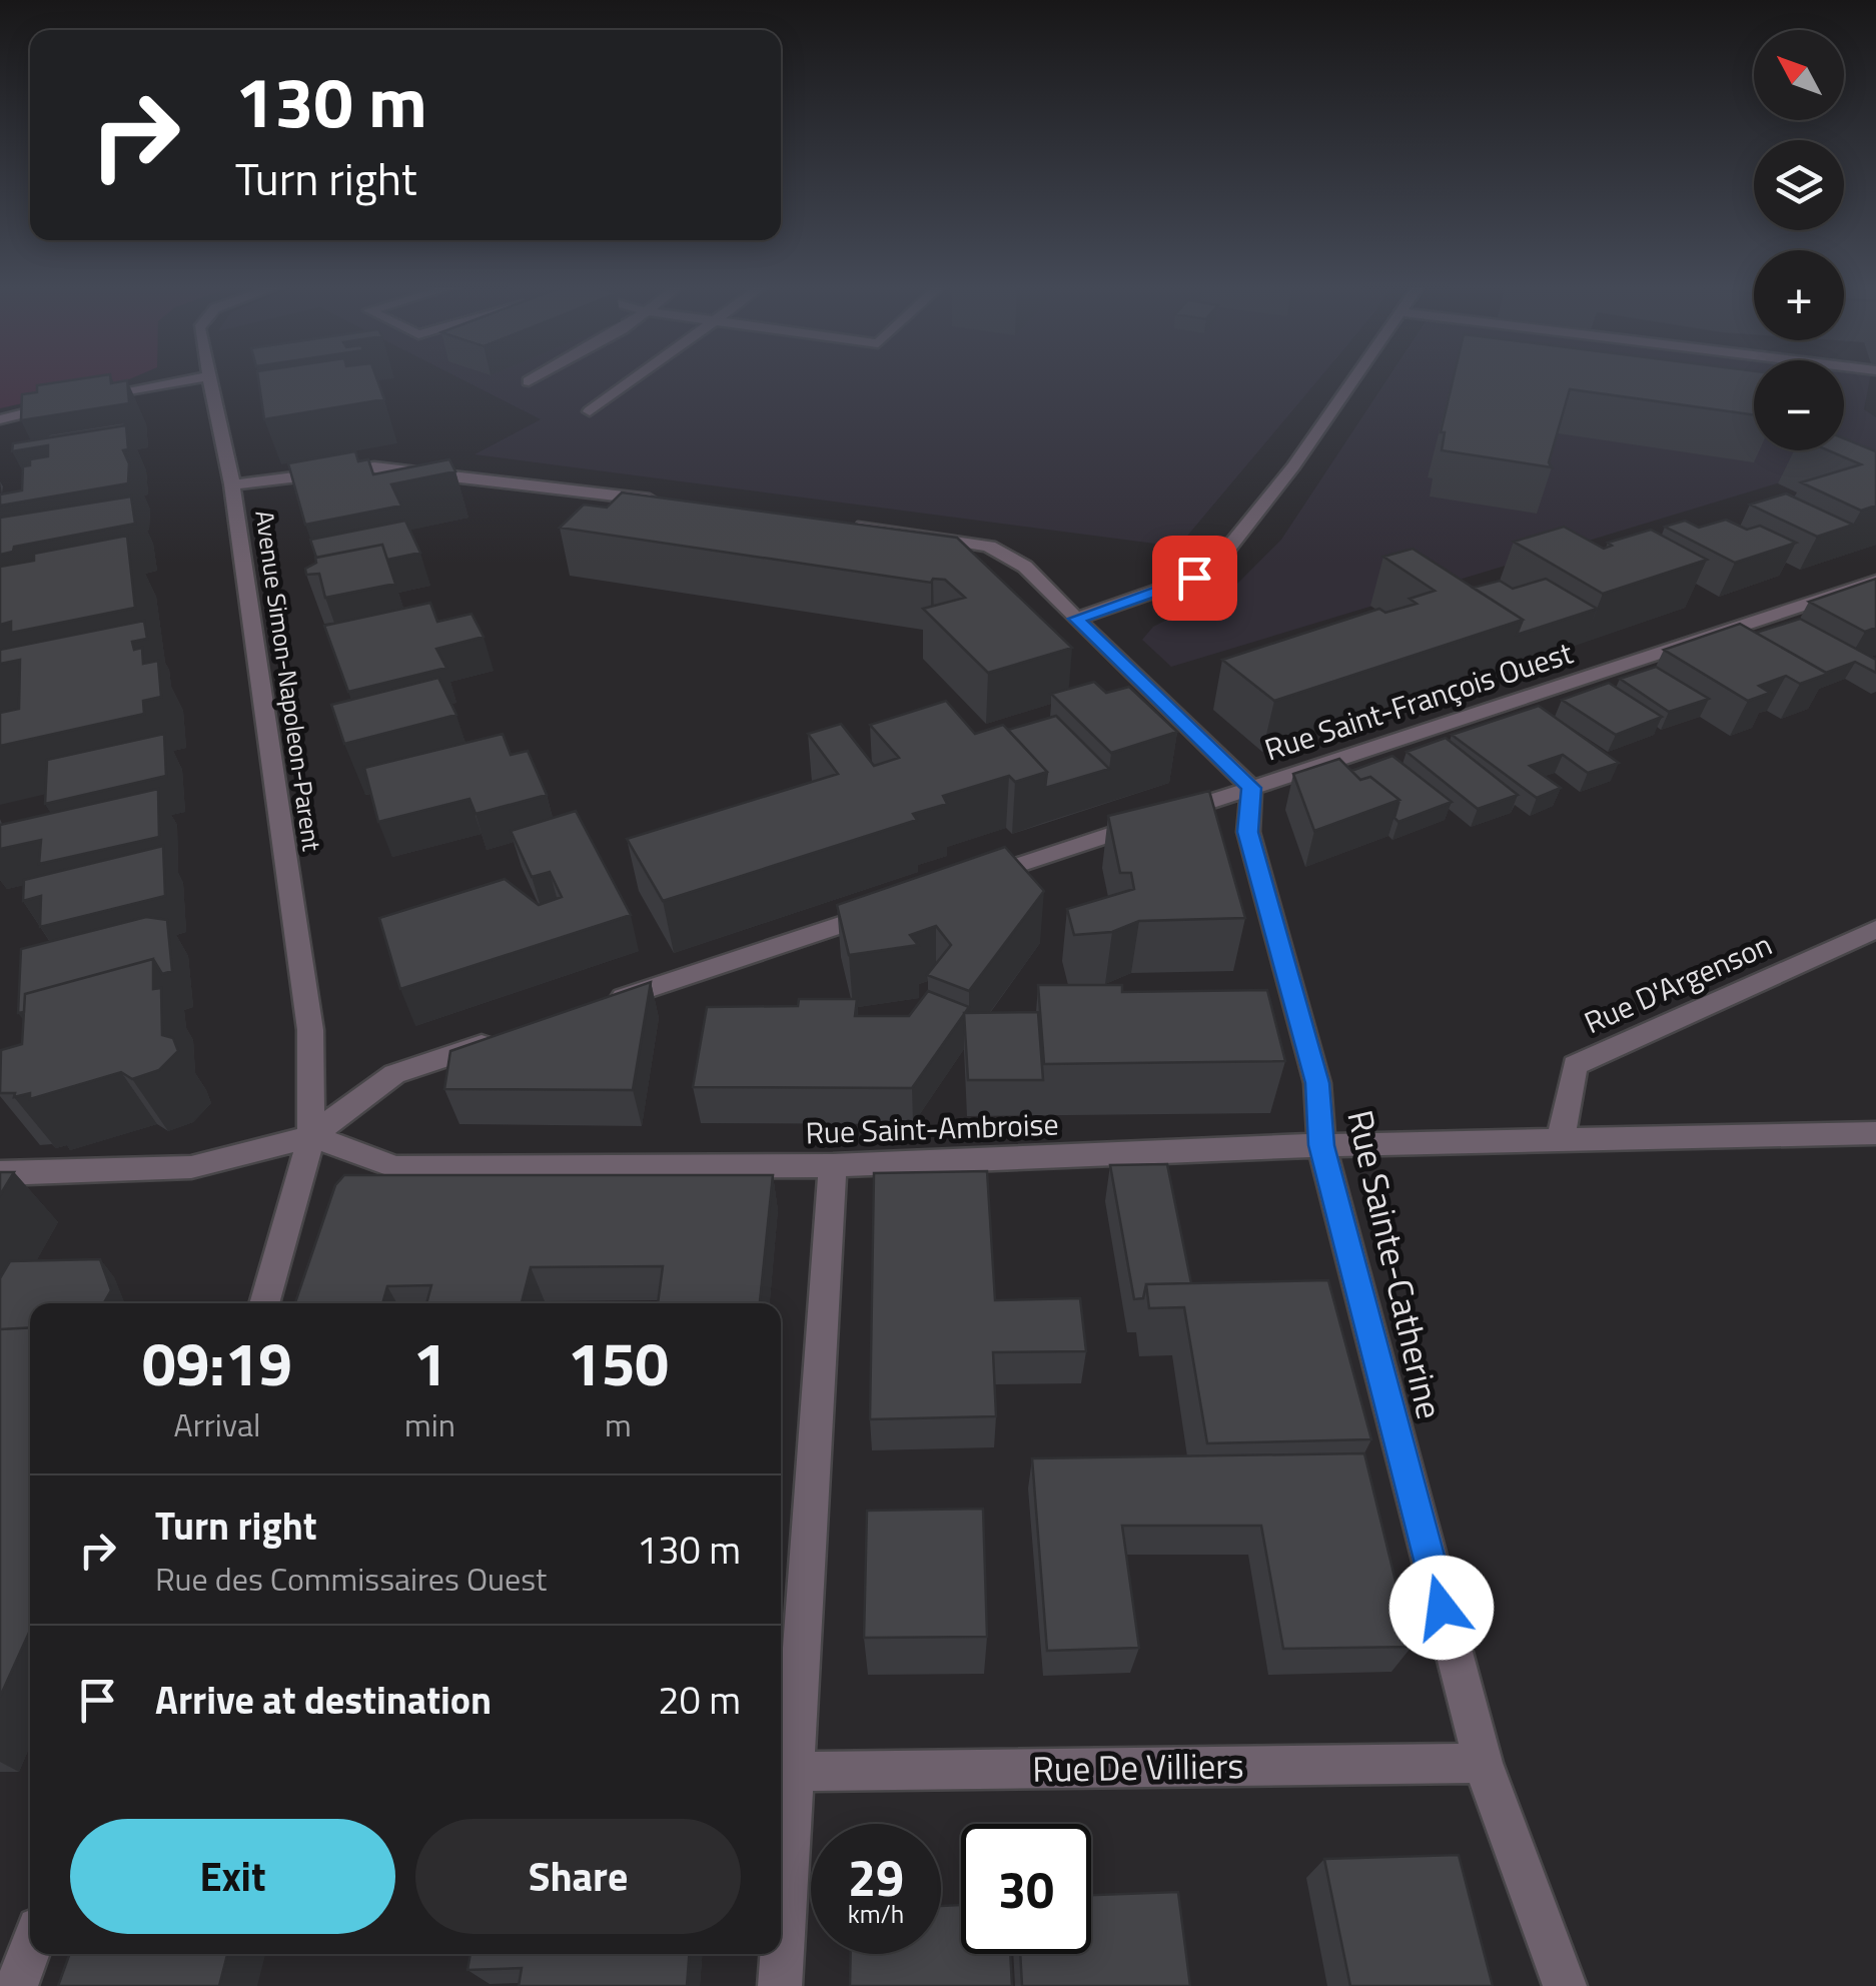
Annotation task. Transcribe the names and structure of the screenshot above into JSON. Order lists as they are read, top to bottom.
{
  "streets": {
    "street": [
      "Avenue Simon-Napoleon-Parent",
      "Rue Saint-François Ouest",
      "Rue D'Argenson",
      "Rue Saint-Ambroise",
      "Rue Sainte-Catherine",
      "Rue De Villiers"
    ]
  },
  "crossings": [
    ["Avenue Simon-Napoleon-Parent", "Rue Saint-Ambroise"],
    ["Rue Saint-François Ouest", "Rue Sainte-Catherine"],
    ["Rue D'Argenson", "Rue Saint-Ambroise"],
    ["Rue Saint-Ambroise", "Rue Sainte-Catherine"],
    ["Rue Sainte-Catherine", "Rue De Villiers"]
  ],
  "north": "top left",
  "page": {
    "map_buttons": ["+", "−"],
    "turn": ["130 m", "Turn right"],
    "eta": [
      "09:19",
      "Arrival",
      "1",
      "min",
      "150",
      "m"
    ],
    "list": [
      {
        "name": "Turn right",
        "note": "Rue des Commissaires Ouest",
        "value": "130 m"
      },
      {
        "name": "Arrive at destination",
        "value": "20 m"
      }
    ],
    "buttons": ["Exit", "Share"],
    "speed": "29 km/h",
    "limit": "30"
  }
}
